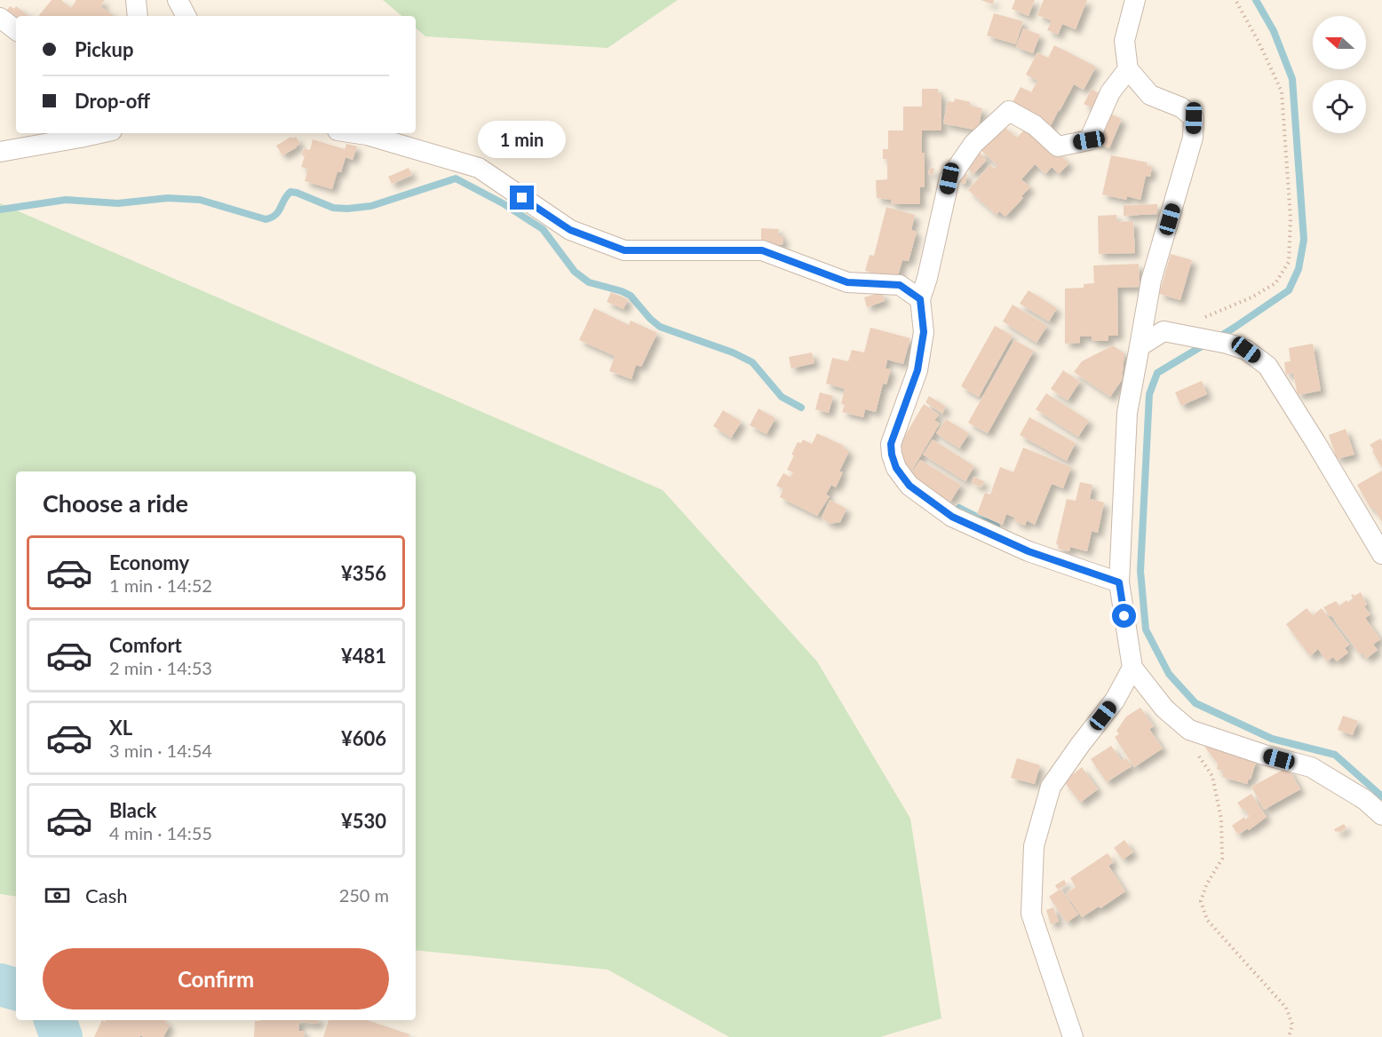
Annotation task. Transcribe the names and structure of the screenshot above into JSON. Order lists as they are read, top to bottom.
{
  "north": "left",
  "page": {
    "banner": ["Pickup", "Drop-off"],
    "bubble": "1 min",
    "heading": "Choose a ride",
    "list": [
      {
        "name": "Economy",
        "note": "1 min · 14:52",
        "value": "¥356"
      },
      {
        "name": "Comfort",
        "note": "2 min · 14:53",
        "value": "¥481"
      },
      {
        "name": "XL",
        "note": "3 min · 14:54",
        "value": "¥606"
      },
      {
        "name": "Black",
        "note": "4 min · 14:55",
        "value": "¥530"
      }
    ],
    "pay": ["Cash", "250 m"],
    "buttons": "Confirm"
  }
}
